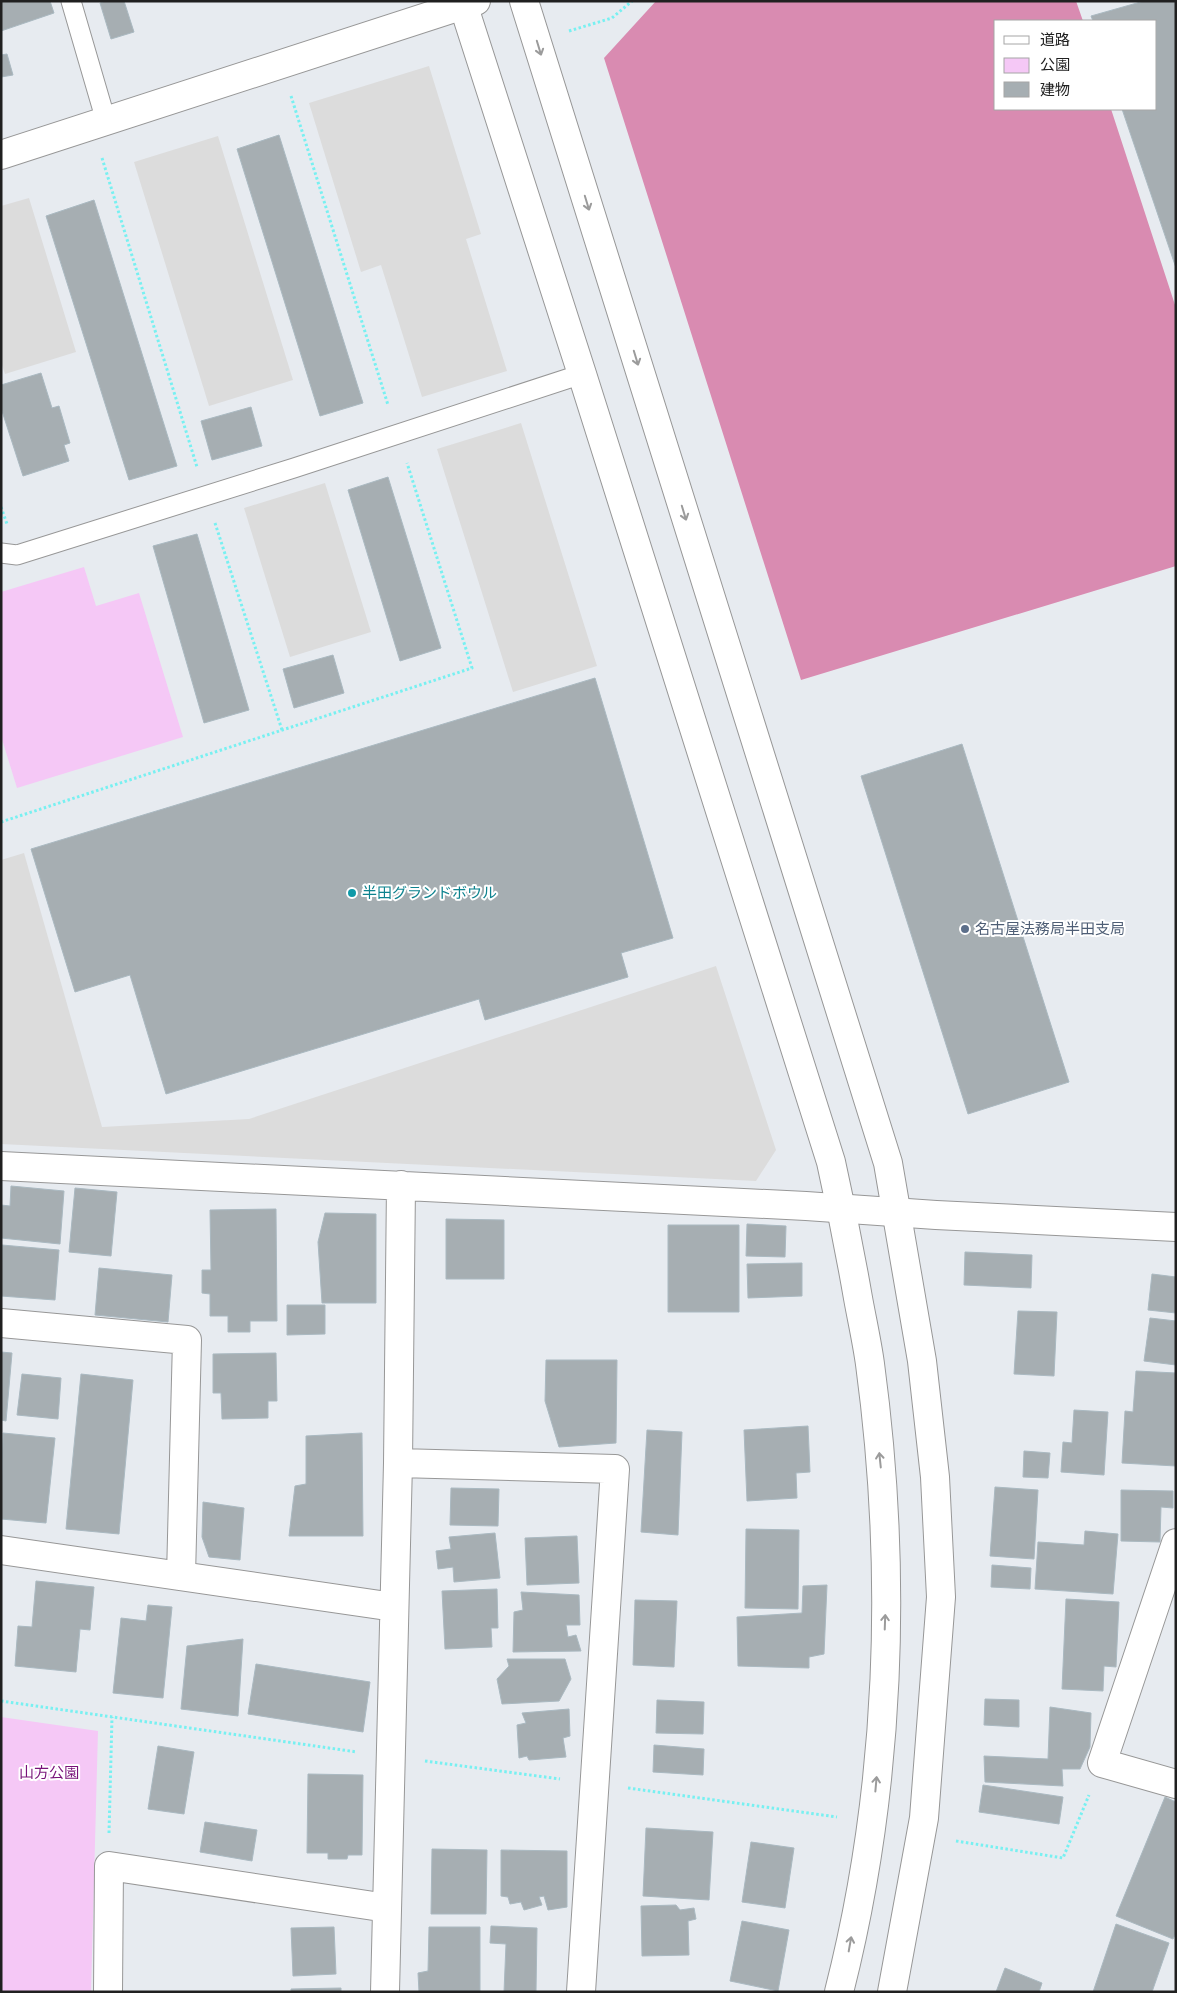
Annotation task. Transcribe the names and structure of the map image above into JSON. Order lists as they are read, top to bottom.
{
  "parks": ["山方公園"],
  "places": ["半田グランドボウル", "名古屋法務局半田支局"],
  "legend": ["道路", "公園", "建物"]
}
